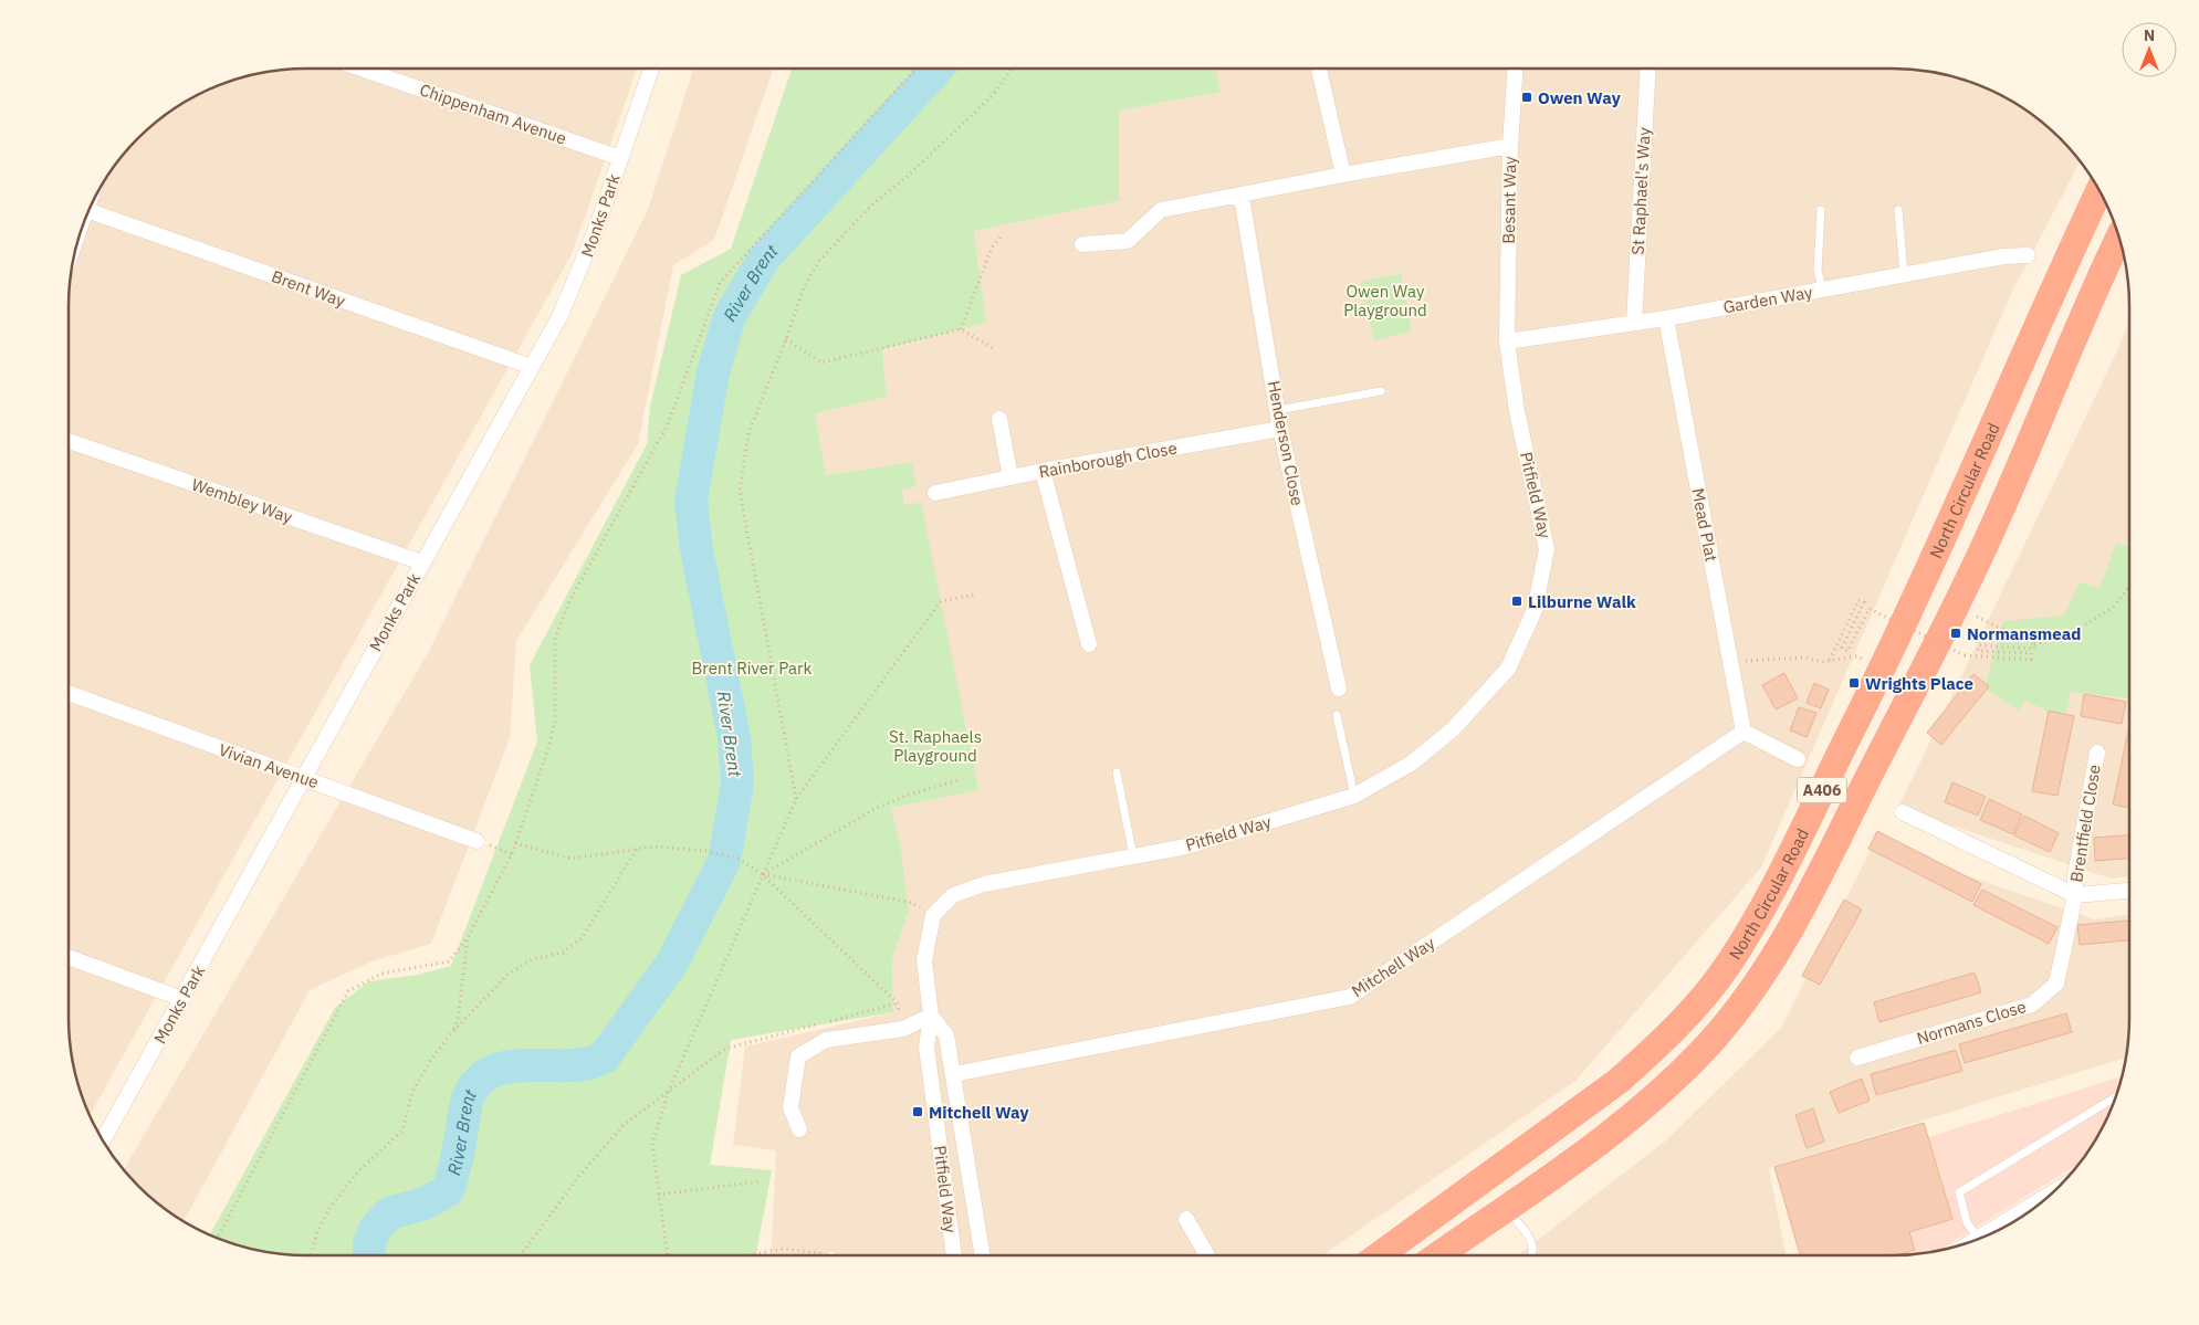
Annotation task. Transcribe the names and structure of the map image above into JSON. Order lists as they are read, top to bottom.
{
  "streets": {
    "highway": ["North Circular Road", "A406"],
    "street": [
      "Chippenham Avenue",
      "St Raphael's Way",
      "Besant Way",
      "Monks Park",
      "Brent Way",
      "Garden Way",
      "Henderson Close",
      "Rainborough Close",
      "Pitfield Way",
      "Wembley Way",
      "Mead Plat",
      "Vivian Avenue",
      "Brentfield Close",
      "Mitchell Way",
      "Normans Close"
    ]
  },
  "crossings": [
    ["Chippenham Avenue", "Monks Park"],
    ["St Raphael's Way", "Garden Way"],
    ["Besant Way", "Garden Way"],
    ["Besant Way", "Pitfield Way"],
    ["Monks Park", "Brent Way"],
    ["Monks Park", "Wembley Way"],
    ["Monks Park", "Vivian Avenue"],
    ["Garden Way", "Pitfield Way"],
    ["Garden Way", "Mead Plat"],
    ["Henderson Close", "Rainborough Close"],
    ["Pitfield Way", "Mitchell Way"],
    ["Mead Plat", "Mitchell Way"],
    ["Brentfield Close", "Normans Close"]
  ],
  "water": ["River Brent"],
  "parks": ["Owen Way Playground", "Brent River Park", "St. Raphaels Playground"],
  "places": {
    "transit": [
      "Owen Way",
      "Lilburne Walk",
      "Normansmead",
      "Wrights Place",
      "Mitchell Way"
    ]
  },
  "north": "top"
}
